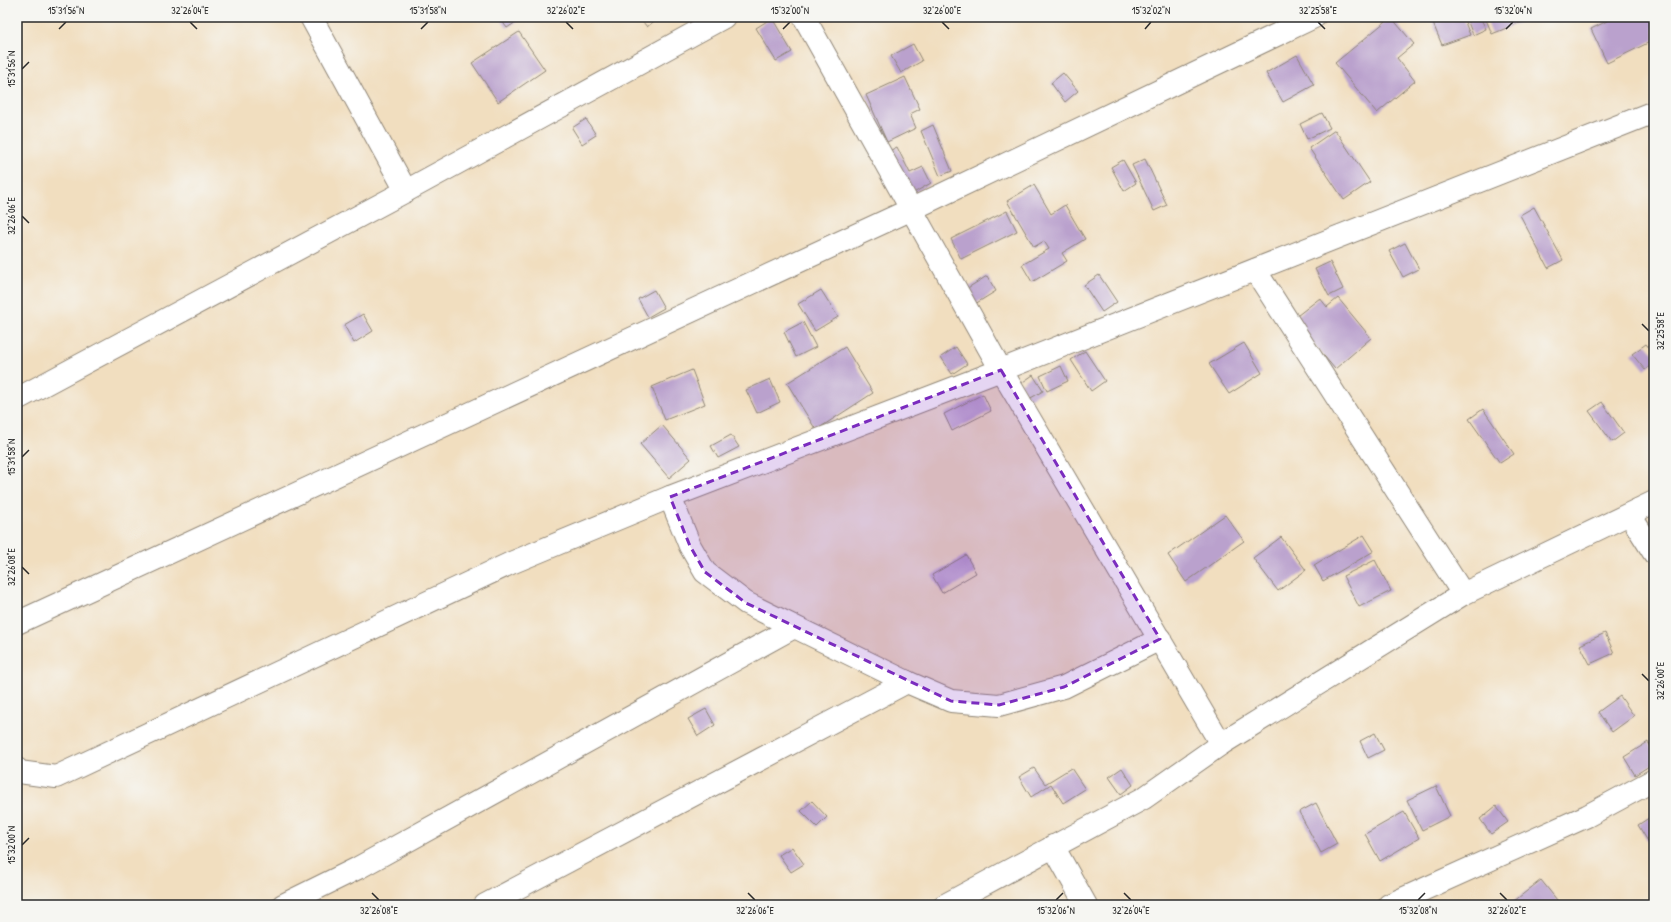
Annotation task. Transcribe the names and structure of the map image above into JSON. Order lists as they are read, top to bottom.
{
  "coordinates": [
    "15°31'56\"N",
    "32°26'04\"E",
    "15°31'58\"N",
    "32°26'02\"E",
    "15°32'00\"N",
    "32°26'00\"E",
    "15°32'02\"N",
    "32°25'58\"E",
    "15°32'04\"N",
    "32°26'06\"E",
    "32°26'08\"E",
    "15°32'06\"N",
    "15°32'08\"N"
  ]
}
